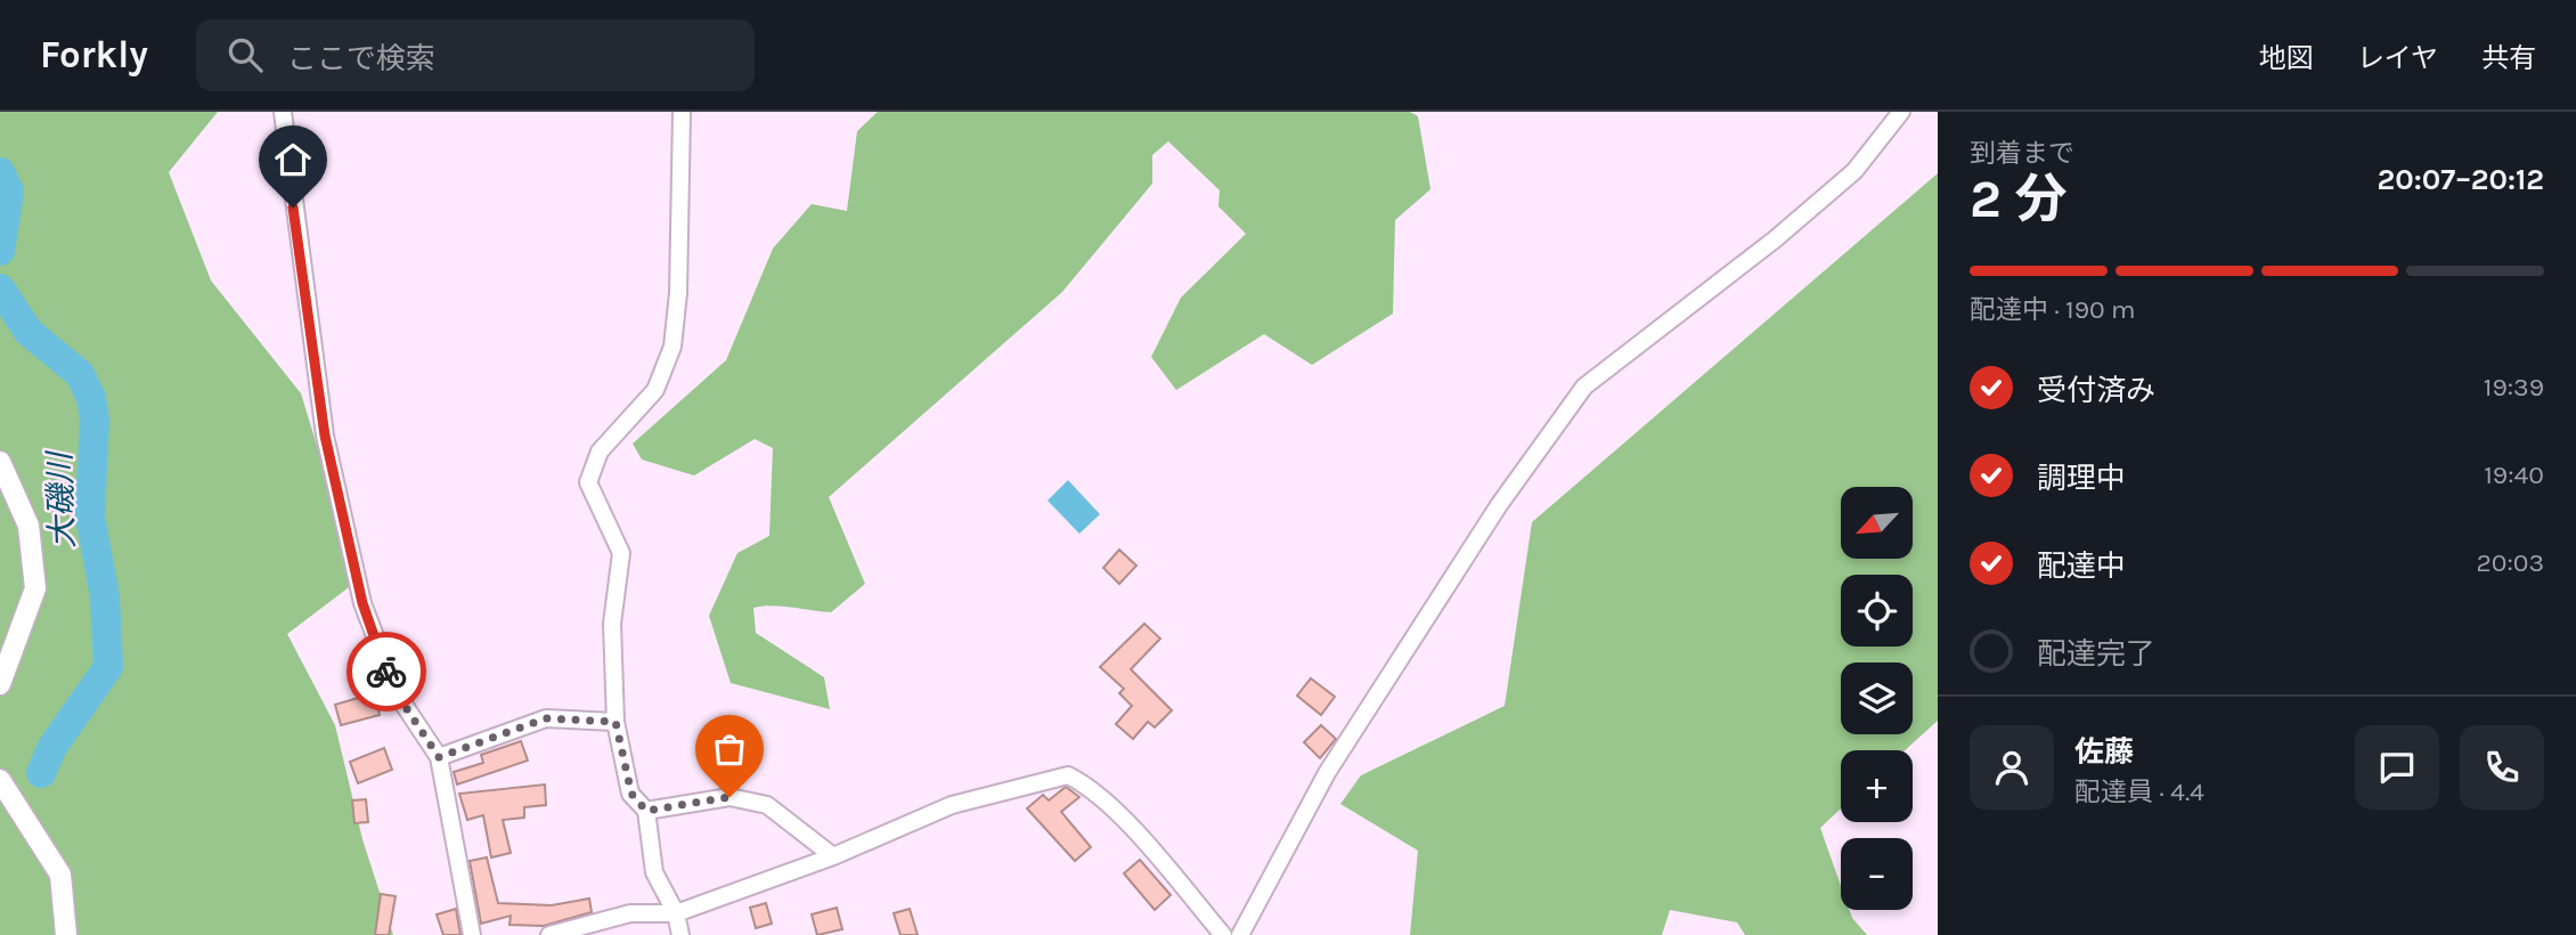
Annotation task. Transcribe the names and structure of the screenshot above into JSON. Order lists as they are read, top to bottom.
{
  "water": ["大磯川"],
  "north": "bottom left",
  "page": {
    "header": "Forkly",
    "search": "ここで検索",
    "nav": ["地図", "レイヤ", "共有"],
    "heading": ["2 分", "到着まで", "20:07–20:12"],
    "panel": ["佐藤", "配達員 · 4.4"],
    "bar": "配達中 · 190 m",
    "list": [
      ["受付済み", "19:39"],
      ["調理中", "19:40"],
      ["配達中", "20:03"],
      "配達完了"
    ],
    "map_buttons": ["+", "−"]
  }
}
